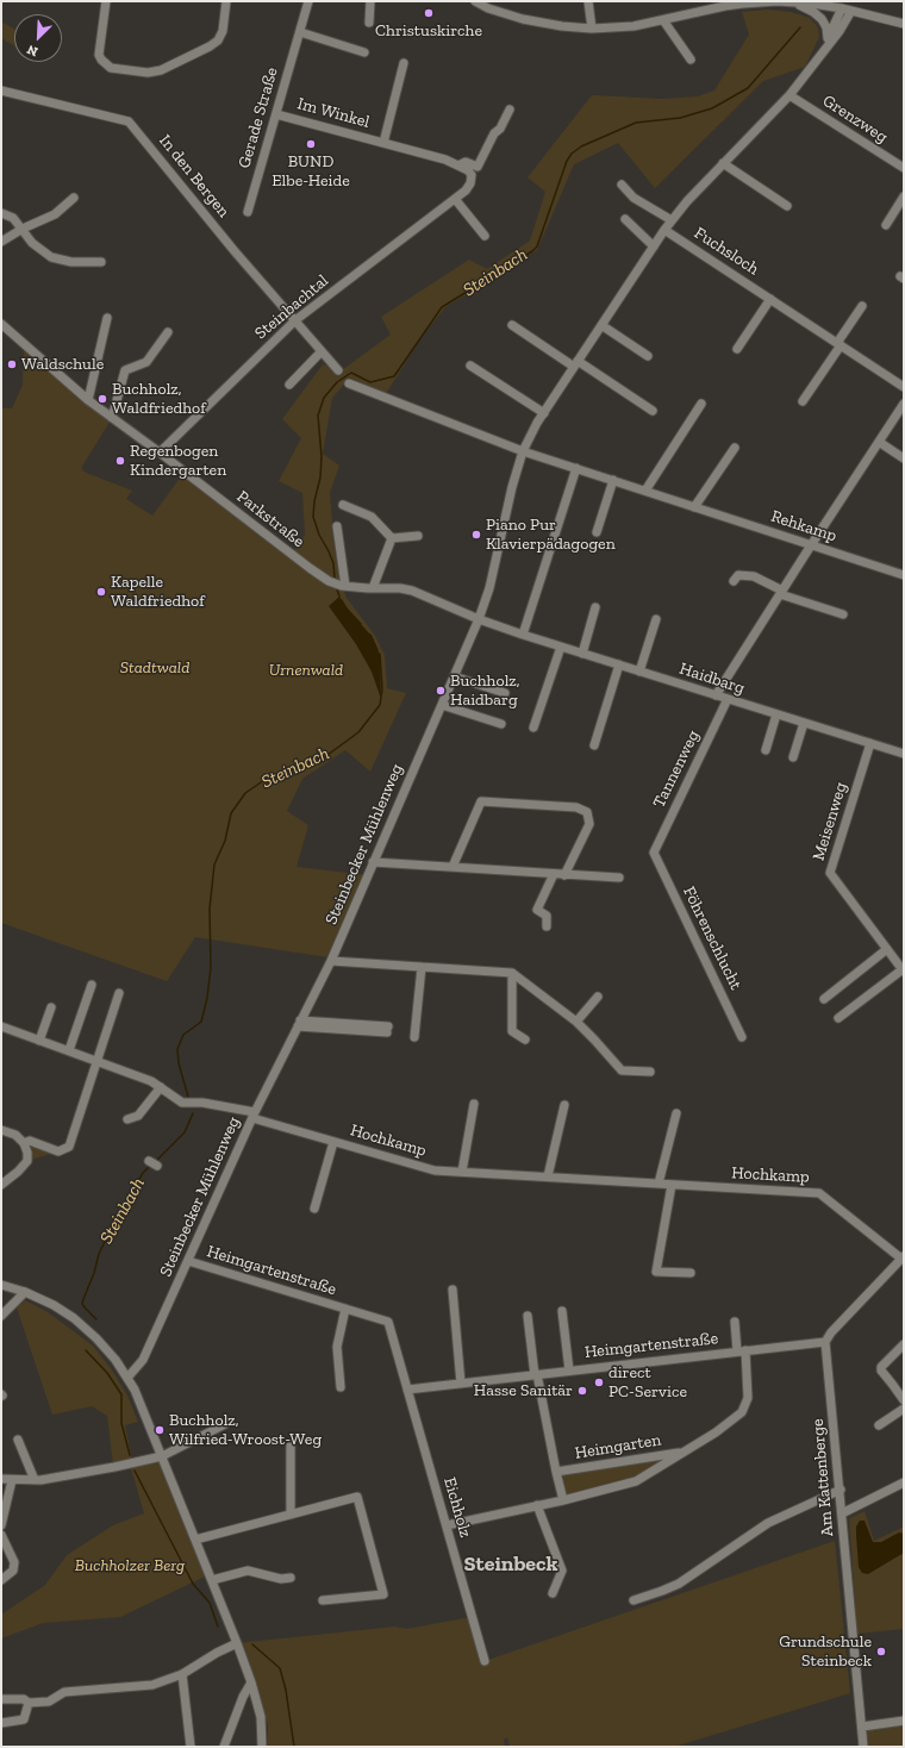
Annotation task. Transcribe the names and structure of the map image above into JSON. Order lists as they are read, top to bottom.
{
  "streets": {
    "street": [
      "Im Winkel",
      "Gerade Straße",
      "Grenzweg",
      "In den Bergen",
      "Fuchsloch",
      "Steinbachtal",
      "Parkstraße",
      "Rehkamp",
      "Haidbarg",
      "Tannenweg",
      "Meisenweg",
      "Steinbecker Mühlenweg",
      "Föhrenschlucht",
      "Hochkamp",
      "Heimgartenstraße",
      "Heimgarten",
      "Am Kattenberge",
      "Eichholz"
    ]
  },
  "crossings": [
    ["Im Winkel", "Gerade Straße"],
    ["Im Winkel", "Steinbachtal"],
    ["Grenzweg", "Steinbecker Mühlenweg"],
    ["In den Bergen", "Steinbachtal"],
    ["Fuchsloch", "Steinbecker Mühlenweg"],
    ["Steinbachtal", "Parkstraße"],
    ["Parkstraße", "Haidbarg"],
    ["Parkstraße", "Steinbecker Mühlenweg"],
    ["Rehkamp", "Steinbecker Mühlenweg"],
    ["Haidbarg", "Tannenweg"],
    ["Haidbarg", "Meisenweg"],
    ["Haidbarg", "Steinbecker Mühlenweg"],
    ["Tannenweg", "Föhrenschlucht"],
    ["Steinbecker Mühlenweg", "Hochkamp"],
    ["Steinbecker Mühlenweg", "Heimgartenstraße"],
    ["Heimgartenstraße", "Heimgarten"],
    ["Heimgartenstraße", "Am Kattenberge"],
    ["Heimgartenstraße", "Eichholz"],
    ["Heimgarten", "Eichholz"]
  ],
  "districts": ["Steinbeck"],
  "water": ["Steinbach"],
  "parks": ["Stadtwald", "Urnenwald", "Buchholzer Berg"],
  "places": [
    "Christuskirche",
    "BUND Elbe-Heide",
    "Waldschule",
    "Buchholz, Waldfriedhof",
    "Regenbogen Kindergarten",
    "Piano Pur Klavierpädagogen",
    "Kapelle Waldfriedhof",
    "Buchholz, Haidbarg",
    "direct PC-Service",
    "Hasse Sanitär",
    "Buchholz, Wilfried-Wroost-Weg",
    "Grundschule Steinbeck"
  ],
  "north": "bottom left"
}
